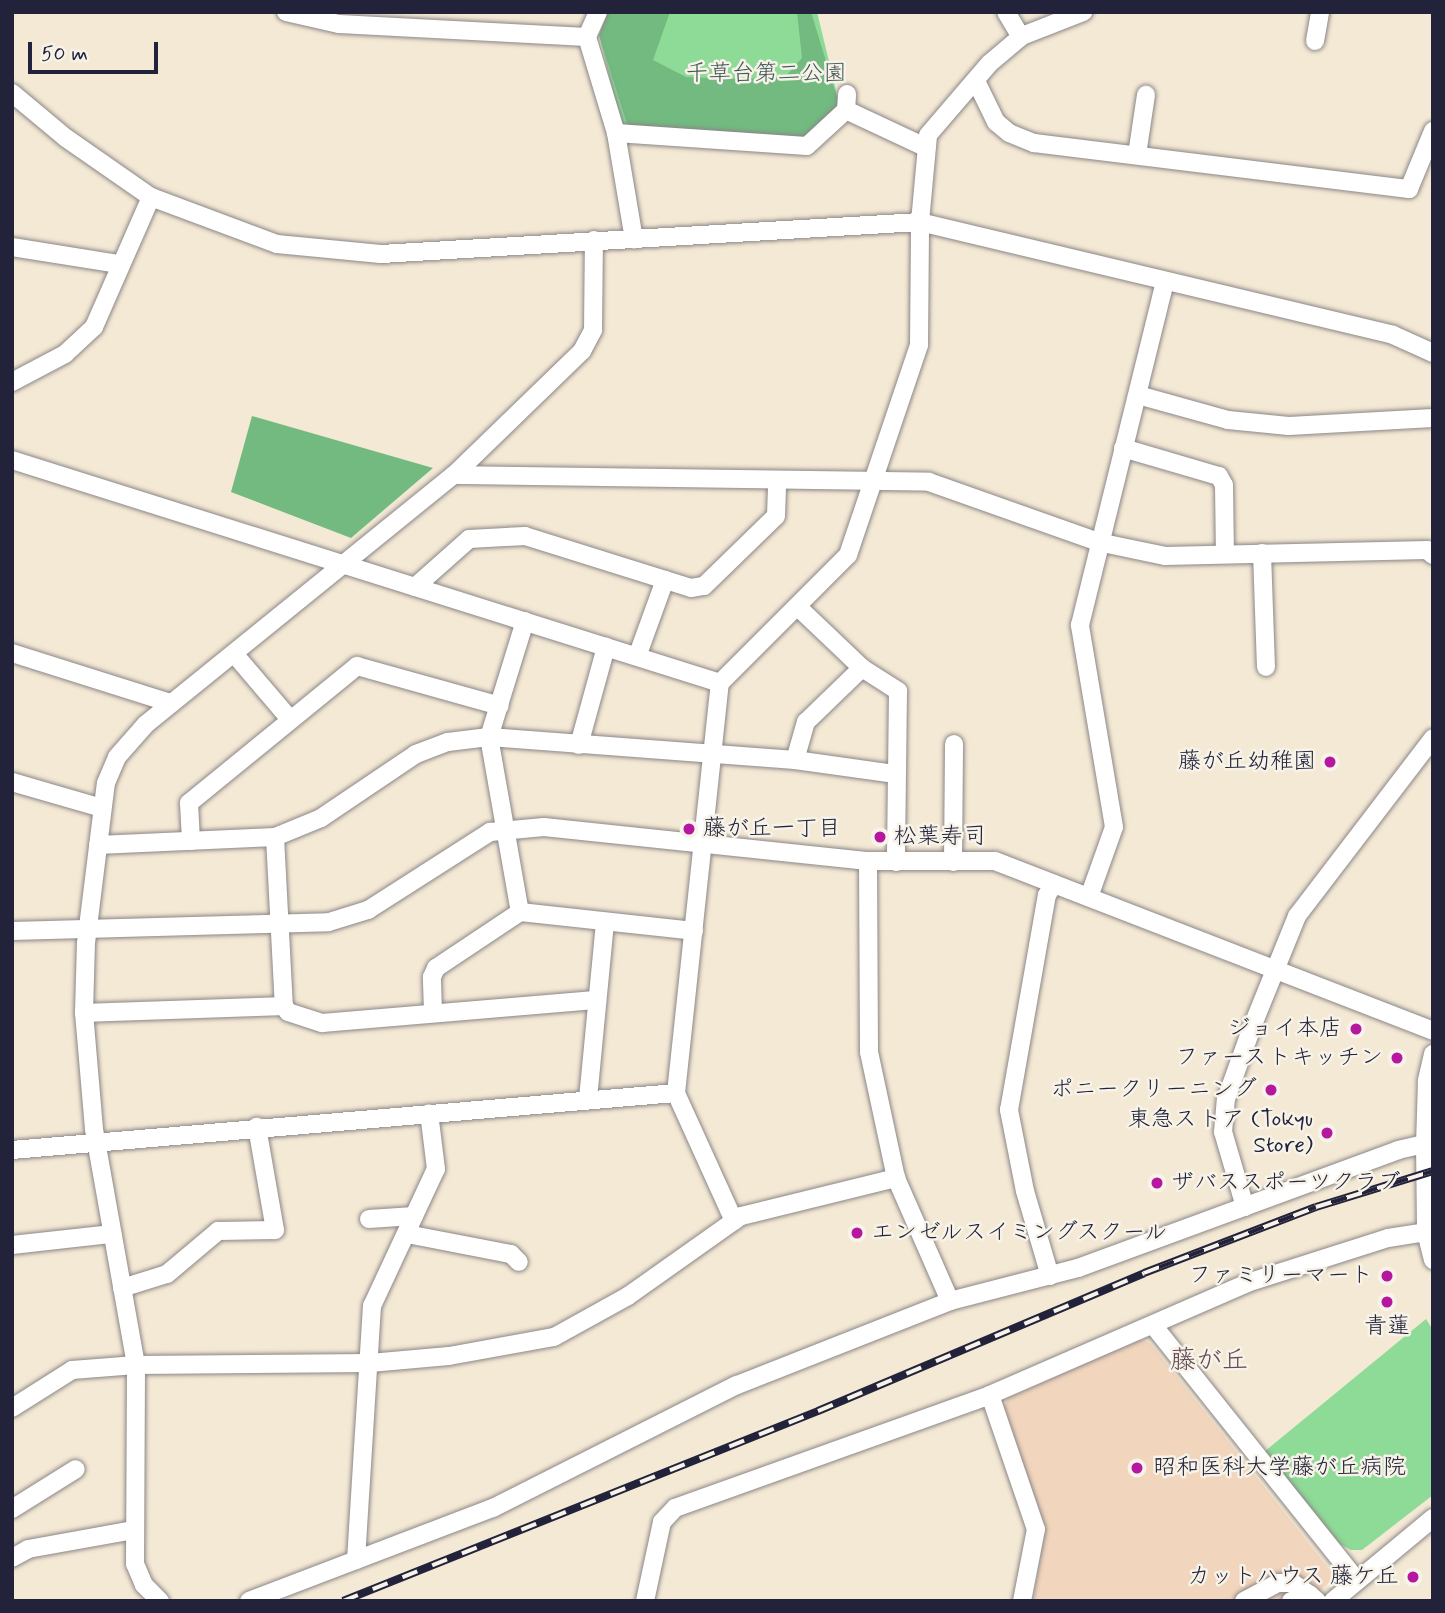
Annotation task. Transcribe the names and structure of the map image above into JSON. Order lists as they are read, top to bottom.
{
  "districts": ["藤が丘"],
  "parks": ["千草台第二公園"],
  "places": [
    "藤が丘幼稚園",
    "藤が丘一丁目",
    "松葉寿司",
    "ジョイ本店",
    "ファーストキッチン",
    "ポニークリーニング",
    "東急ストア (Tokyu Store)",
    "ザバススポーツクラブ",
    "エンゼルスイミングスクール",
    "ファミリーマート",
    "青蓮",
    "昭和医科大学藤が丘病院",
    "カットハウス 藤ケ丘"
  ],
  "scale_bar": "50 m"
}
